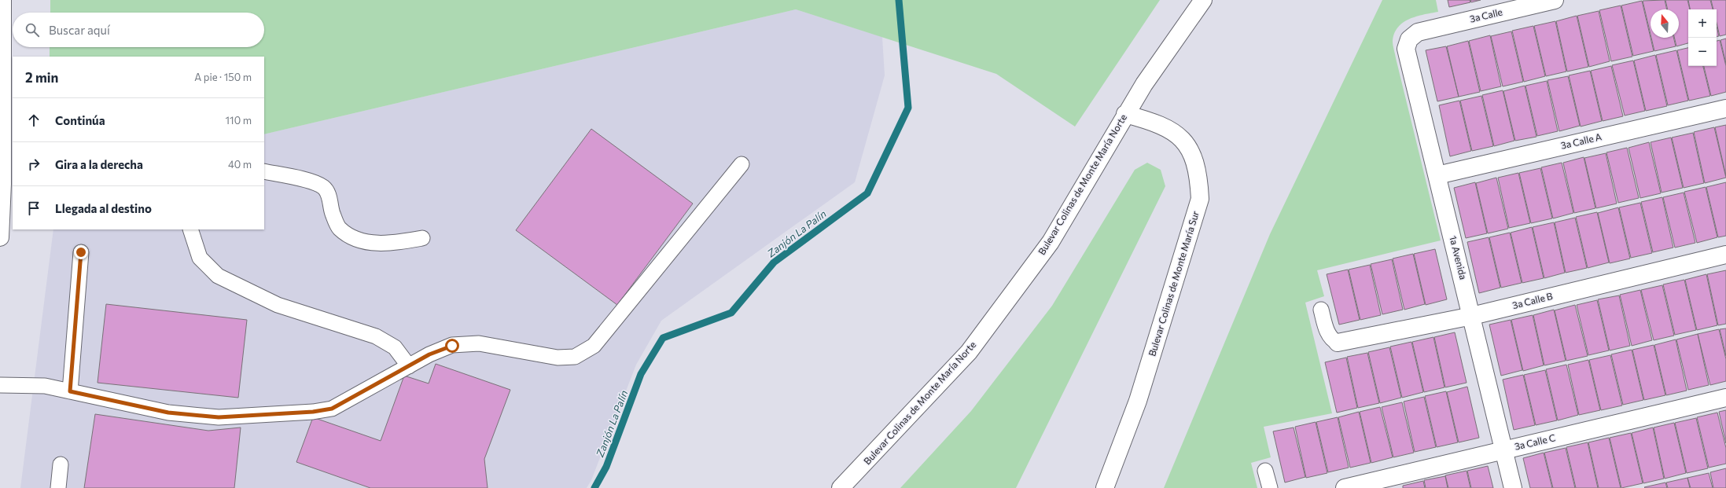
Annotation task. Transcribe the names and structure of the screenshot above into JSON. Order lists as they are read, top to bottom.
{
  "streets": {
    "main road": [
      "3a Calle",
      "3a Calle A",
      "Bulevar Colinas de Monte María Norte",
      "1a Avenida",
      "Bulevar Colinas de Monte María Sur",
      "3a Calle B",
      "3a Calle C"
    ]
  },
  "crossings": [
    ["3a Calle", "1a Avenida"],
    ["3a Calle A", "1a Avenida"],
    ["Bulevar Colinas de Monte María Norte", "Bulevar Colinas de Monte María Sur"],
    ["1a Avenida", "3a Calle B"],
    ["1a Avenida", "3a Calle C"]
  ],
  "water": ["Zanjón La Palín"],
  "north": "top",
  "page": {
    "map_buttons": ["+", "−"],
    "search": "Buscar aquí",
    "heading": ["2 min", "A pie · 150 m"],
    "list": [
      ["Continúa", "110 m"],
      ["Gira a la derecha", "40 m"],
      "Llegada al destino"
    ]
  }
}
